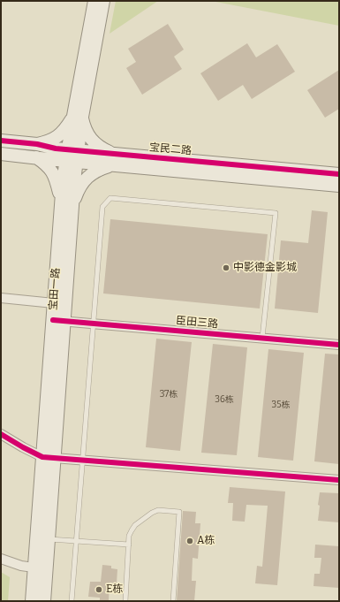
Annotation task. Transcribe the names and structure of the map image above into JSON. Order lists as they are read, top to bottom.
{
  "streets": {
    "main road": ["宝民二路", "宝田一路"],
    "street": ["臣田三路"]
  },
  "crossings": [
    ["宝民二路", "宝田一路"],
    ["宝田一路", "臣田三路"]
  ],
  "places": ["中影德金影城", "A栋", "E栋"],
  "house_numbers": ["37栋", "36栋", "35栋"]
}
